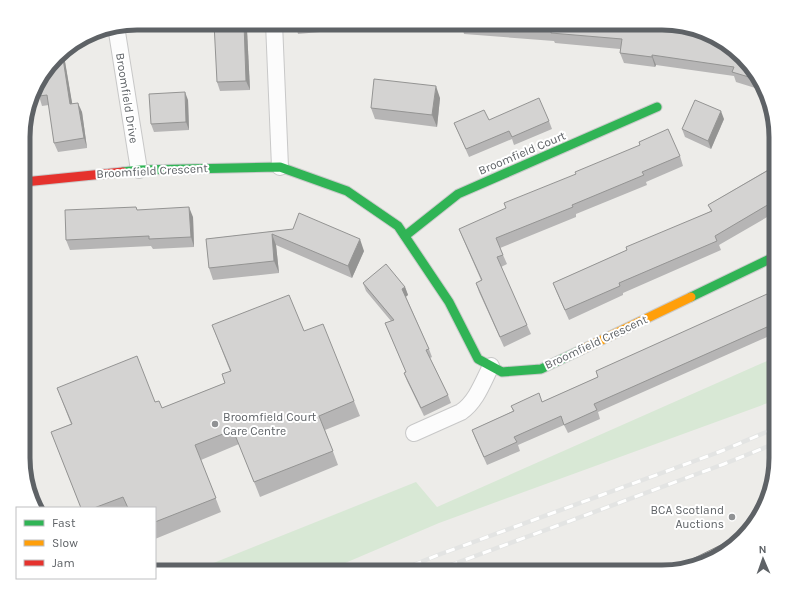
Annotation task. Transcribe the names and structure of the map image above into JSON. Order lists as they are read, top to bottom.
{
  "streets": {
    "street": ["Broomfield Drive", "Broomfield Court", "Broomfield Crescent"]
  },
  "crossings": [
    ["Broomfield Drive", "Broomfield Crescent"],
    ["Broomfield Court", "Broomfield Crescent"]
  ],
  "places": ["Broomfield Court Care Centre", "BCA Scotland Auctions"],
  "legend": ["Fast", "Slow", "Jam"],
  "north": "top"
}
